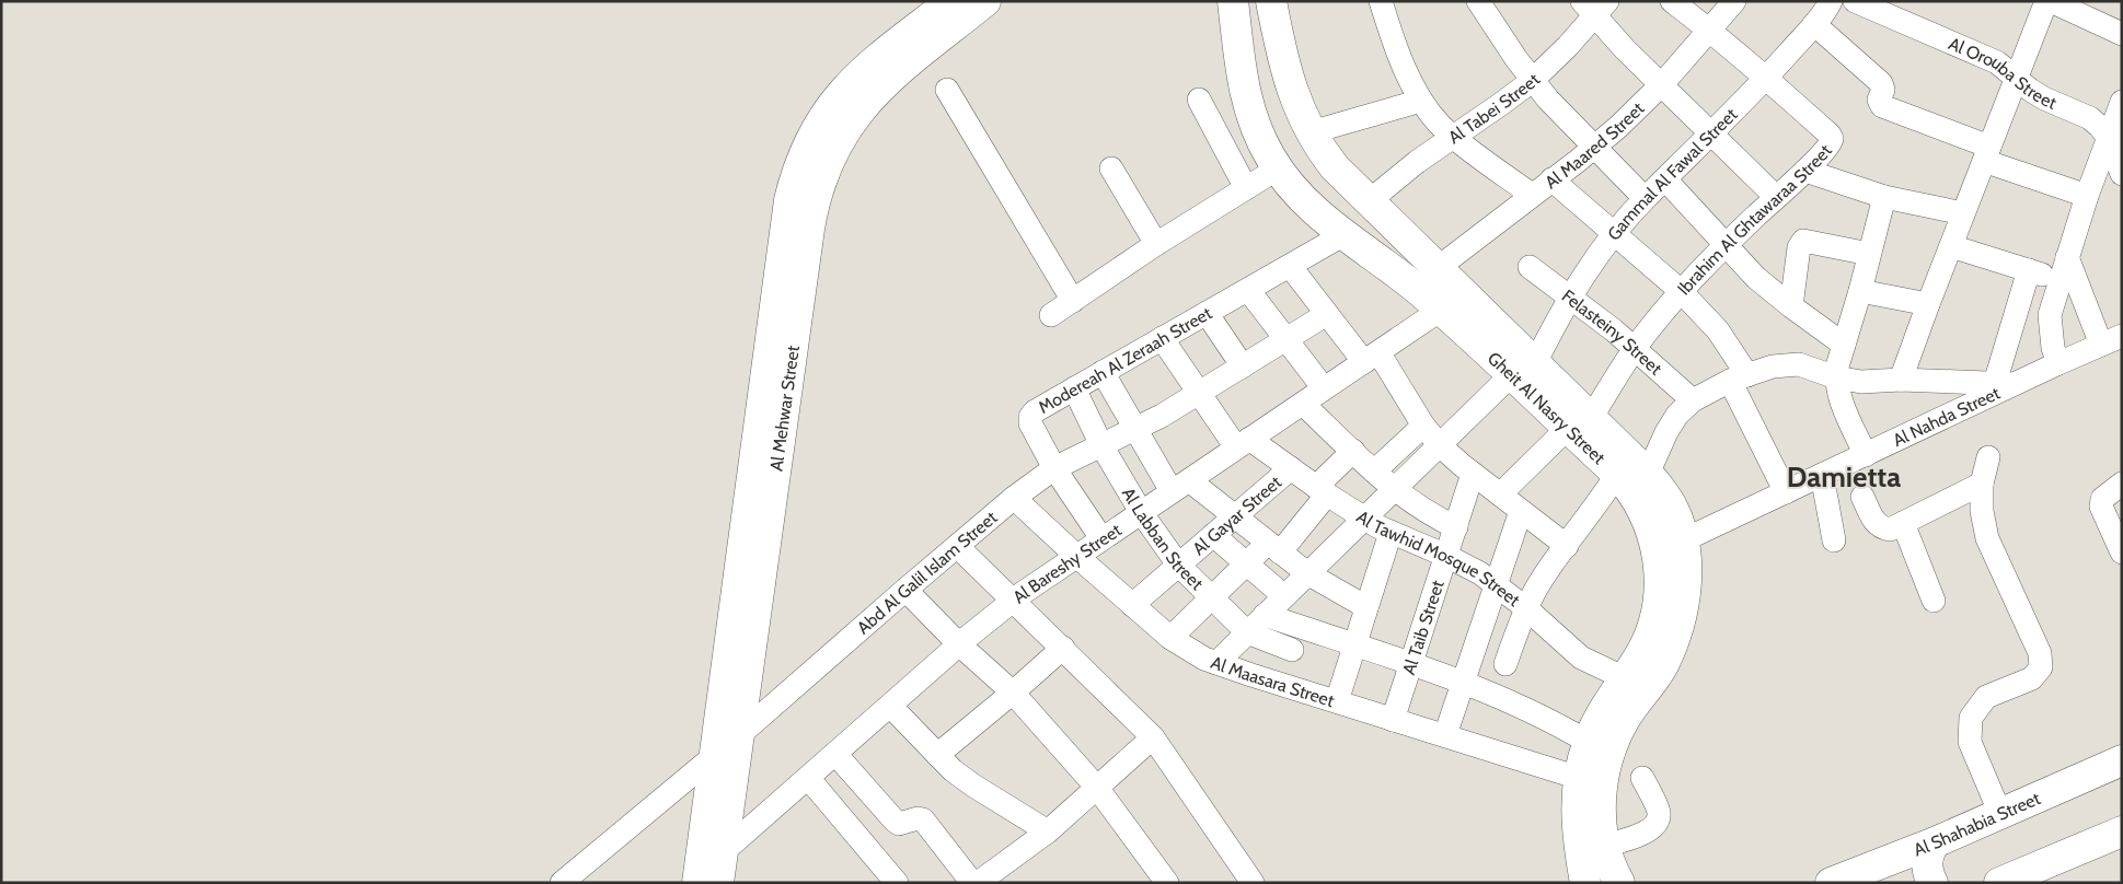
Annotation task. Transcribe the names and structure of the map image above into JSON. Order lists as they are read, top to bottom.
{
  "streets": {
    "main road": ["Al Mehwar Street", "Gheit Al Nasry Street", "Al Shahabia Street"],
    "street": [
      "Al Orouba Street",
      "Al Tabei Street",
      "Al Maared Street",
      "Gammal Al Fawal Street",
      "Ibrahim Al Ghtawaraa Street",
      "Felasteiny Street",
      "Modereah Al Zeraah Street",
      "Al Nahda Street",
      "Al Gayar Street",
      "Al Labban Street",
      "Al Tawhid Mosque Street",
      "Al Bareshy Street",
      "Abd Al Galil Islam Street",
      "Al Taib Street",
      "Al Maasara Street"
    ]
  },
  "crossings": [
    ["Al Tabei Street", "Gheit Al Nasry Street"],
    ["Al Maared Street", "Ibrahim Al Ghtawaraa Street"],
    ["Al Maared Street", "Gheit Al Nasry Street"],
    ["Gammal Al Fawal Street", "Ibrahim Al Ghtawaraa Street"],
    ["Gammal Al Fawal Street", "Felasteiny Street"],
    ["Gammal Al Fawal Street", "Gheit Al Nasry Street"],
    ["Gammal Al Fawal Street", "Al Labban Street"],
    ["Gammal Al Fawal Street", "Al Tawhid Mosque Street"],
    ["Gammal Al Fawal Street", "Al Maasara Street"],
    ["Ibrahim Al Ghtawaraa Street", "Felasteiny Street"],
    ["Ibrahim Al Ghtawaraa Street", "Gheit Al Nasry Street"],
    ["Modereah Al Zeraah Street", "Gheit Al Nasry Street"],
    ["Modereah Al Zeraah Street", "Al Labban Street"],
    ["Modereah Al Zeraah Street", "Al Bareshy Street"],
    ["Modereah Al Zeraah Street", "Abd Al Galil Islam Street"],
    ["Al Mehwar Street", "Al Bareshy Street"],
    ["Al Mehwar Street", "Abd Al Galil Islam Street"],
    ["Gheit Al Nasry Street", "Al Nahda Street"],
    ["Gheit Al Nasry Street", "Al Tawhid Mosque Street"],
    ["Gheit Al Nasry Street", "Al Bareshy Street"],
    ["Gheit Al Nasry Street", "Al Maasara Street"],
    ["Al Gayar Street", "Al Labban Street"],
    ["Al Gayar Street", "Al Tawhid Mosque Street"],
    ["Al Gayar Street", "Al Maasara Street"],
    ["Al Labban Street", "Al Bareshy Street"],
    ["Al Labban Street", "Abd Al Galil Islam Street"],
    ["Al Tawhid Mosque Street", "Al Bareshy Street"],
    ["Al Tawhid Mosque Street", "Al Taib Street"],
    ["Al Bareshy Street", "Al Maasara Street"],
    ["Abd Al Galil Islam Street", "Al Maasara Street"],
    ["Al Taib Street", "Al Maasara Street"]
  ],
  "districts": ["Damietta"]
}
